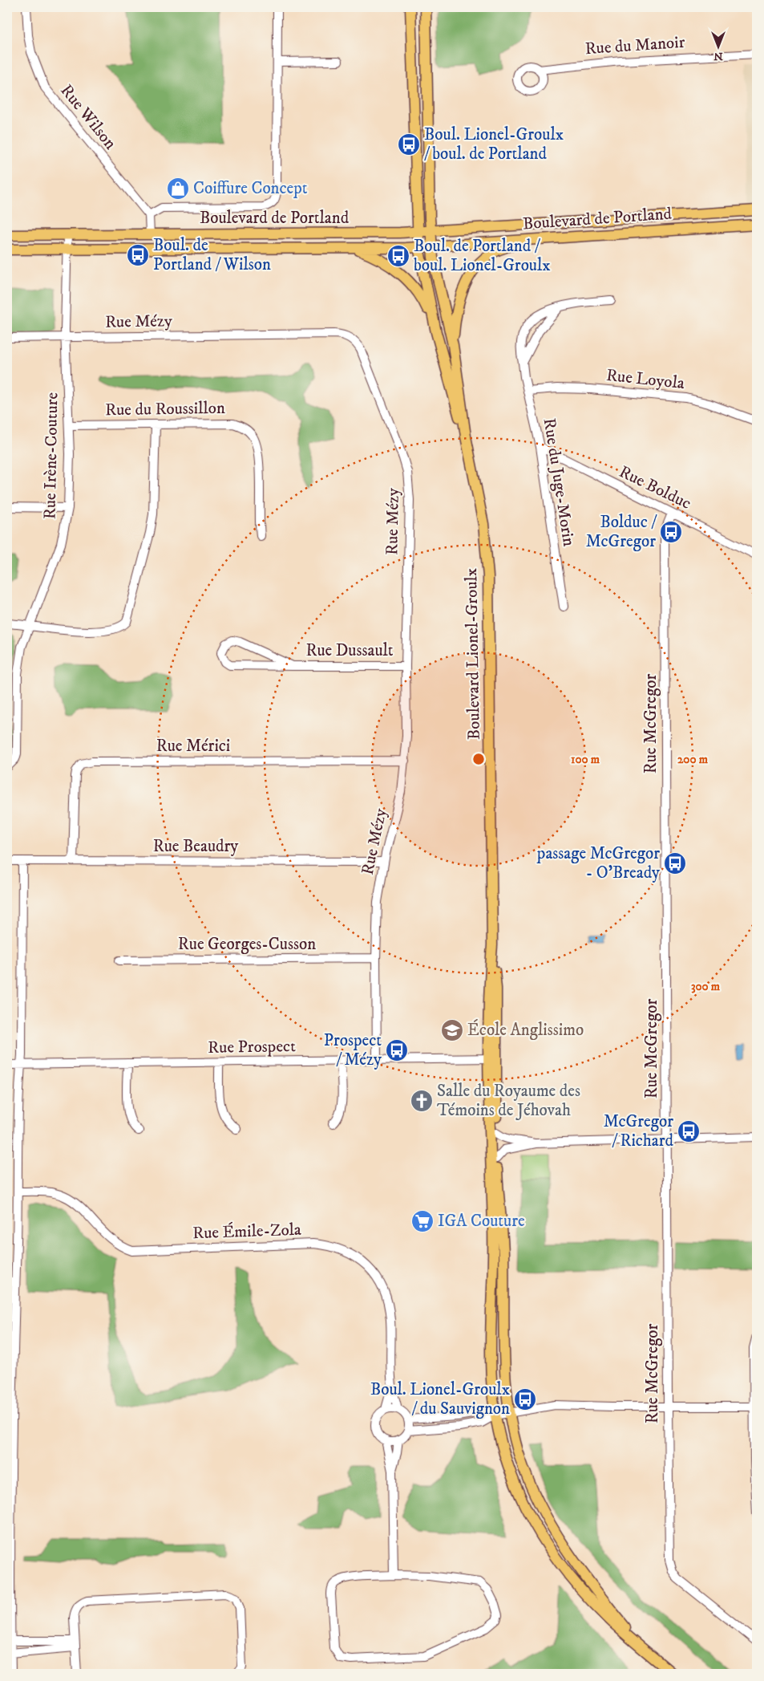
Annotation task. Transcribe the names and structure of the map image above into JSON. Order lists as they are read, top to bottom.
{
  "streets": {
    "main road": ["Boulevard de Portland", "Boulevard Lionel-Groulx"],
    "street": [
      "Rue du Manoir",
      "Rue Wilson",
      "Rue Mézy",
      "Rue Loyola",
      "Rue du Roussillon",
      "Rue Irène-Couture",
      "Rue du Juge-Morin",
      "Rue Bolduc",
      "Rue Dussault",
      "Rue McGregor",
      "Rue Mérici",
      "Rue Beaudry",
      "Rue Georges-Cusson",
      "Rue Prospect",
      "Rue Émile-Zola"
    ]
  },
  "crossings": [
    ["Boulevard de Portland", "Rue Irène-Couture"],
    ["Boulevard de Portland", "Boulevard Lionel-Groulx"],
    ["Rue Mézy", "Rue Irène-Couture"],
    ["Rue Mézy", "Rue Dussault"],
    ["Rue Mézy", "Rue Mérici"],
    ["Rue Mézy", "Rue Beaudry"],
    ["Rue Mézy", "Rue Georges-Cusson"],
    ["Rue Mézy", "Rue Prospect"],
    ["Rue Loyola", "Rue du Juge-Morin"],
    ["Rue du Roussillon", "Rue Irène-Couture"],
    ["Rue du Juge-Morin", "Rue Bolduc"],
    ["Rue Bolduc", "Rue McGregor"],
    ["Boulevard Lionel-Groulx", "Rue Prospect"],
    ["Rue Mérici", "Rue Beaudry"]
  ],
  "places": {
    "bus stop": [
      "Boul. Lionel-Groulx / boul. de Portland",
      "Boul. de Portland / Wilson",
      "Boul. de Portland / boul. Lionel-Groulx",
      "Bolduc / McGregor",
      "passage McGregor - O'Bready",
      "Prospect / Mézy",
      "McGregor / Richard",
      "Boul. Lionel-Groulx / du Sauvignon"
    ],
    "shop": ["Coiffure Concept"],
    "school or university": ["École Anglissimo"],
    "church": ["Salle du Royaume des Témoins de Jéhovah"],
    "supermarket": ["IGA Couture"]
  },
  "north": "bottom",
  "rings": ["100 m", "200 m", "300 m"]
}
